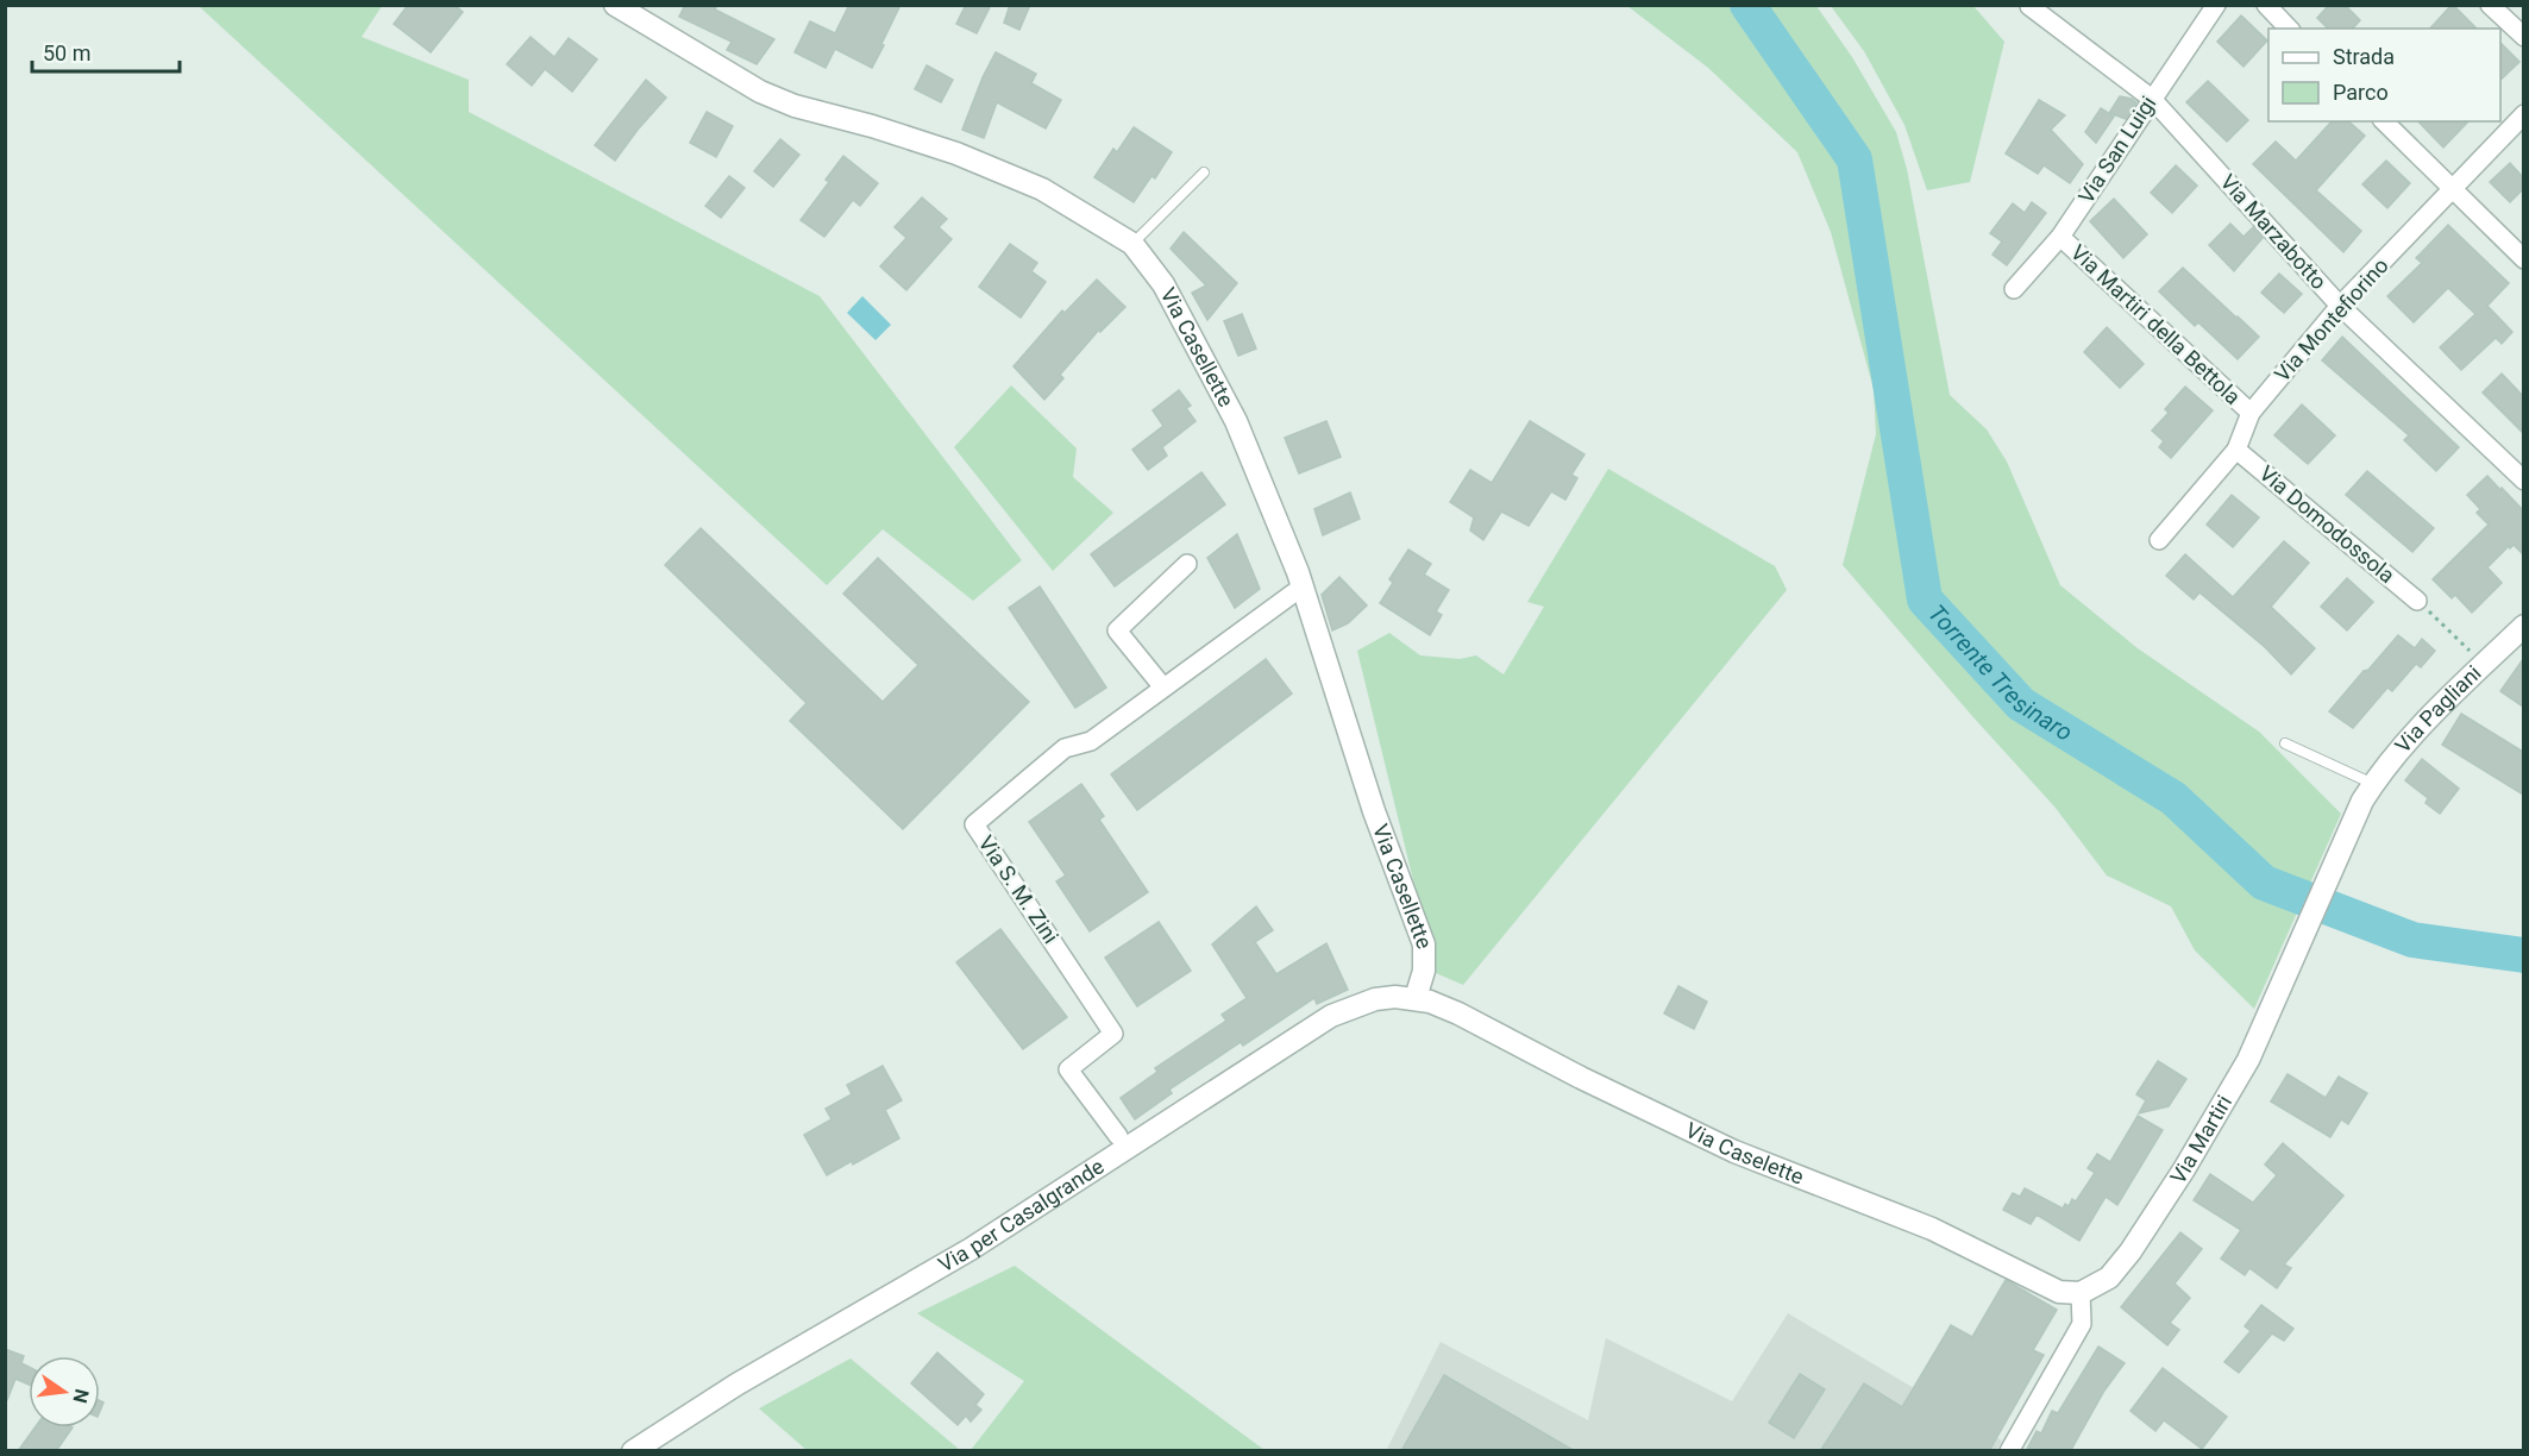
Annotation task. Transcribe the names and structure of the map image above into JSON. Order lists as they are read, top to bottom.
{
  "streets": {
    "street": [
      "Via San Luigi",
      "Via Marzabotto",
      "Via Montefiorino",
      "Via Martiri della Bettola",
      "Via Casellette",
      "Via Domodossola",
      "Via Pagliani",
      "Via S. M. Zini",
      "Via Martiri",
      "Via Caselette",
      "Via per Casalgrande"
    ]
  },
  "crossings": [
    ["Via San Luigi", "Via Marzabotto"],
    ["Via San Luigi", "Via Martiri della Bettola"],
    ["Via Marzabotto", "Via Montefiorino"],
    ["Via Montefiorino", "Via Martiri della Bettola"],
    ["Via Montefiorino", "Via Domodossola"],
    ["Via Casellette", "Via S. M. Zini"],
    ["Via Casellette", "Via Caselette"],
    ["Via Casellette", "Via per Casalgrande"],
    ["Via Pagliani", "Via Martiri"],
    ["Via Martiri", "Via Caselette"],
    ["Via Caselette", "Via per Casalgrande"]
  ],
  "water": ["Torrente Tresinaro"],
  "legend": ["Strada", "Parco"],
  "scale_bar": "50 m",
  "north": "right"
}
